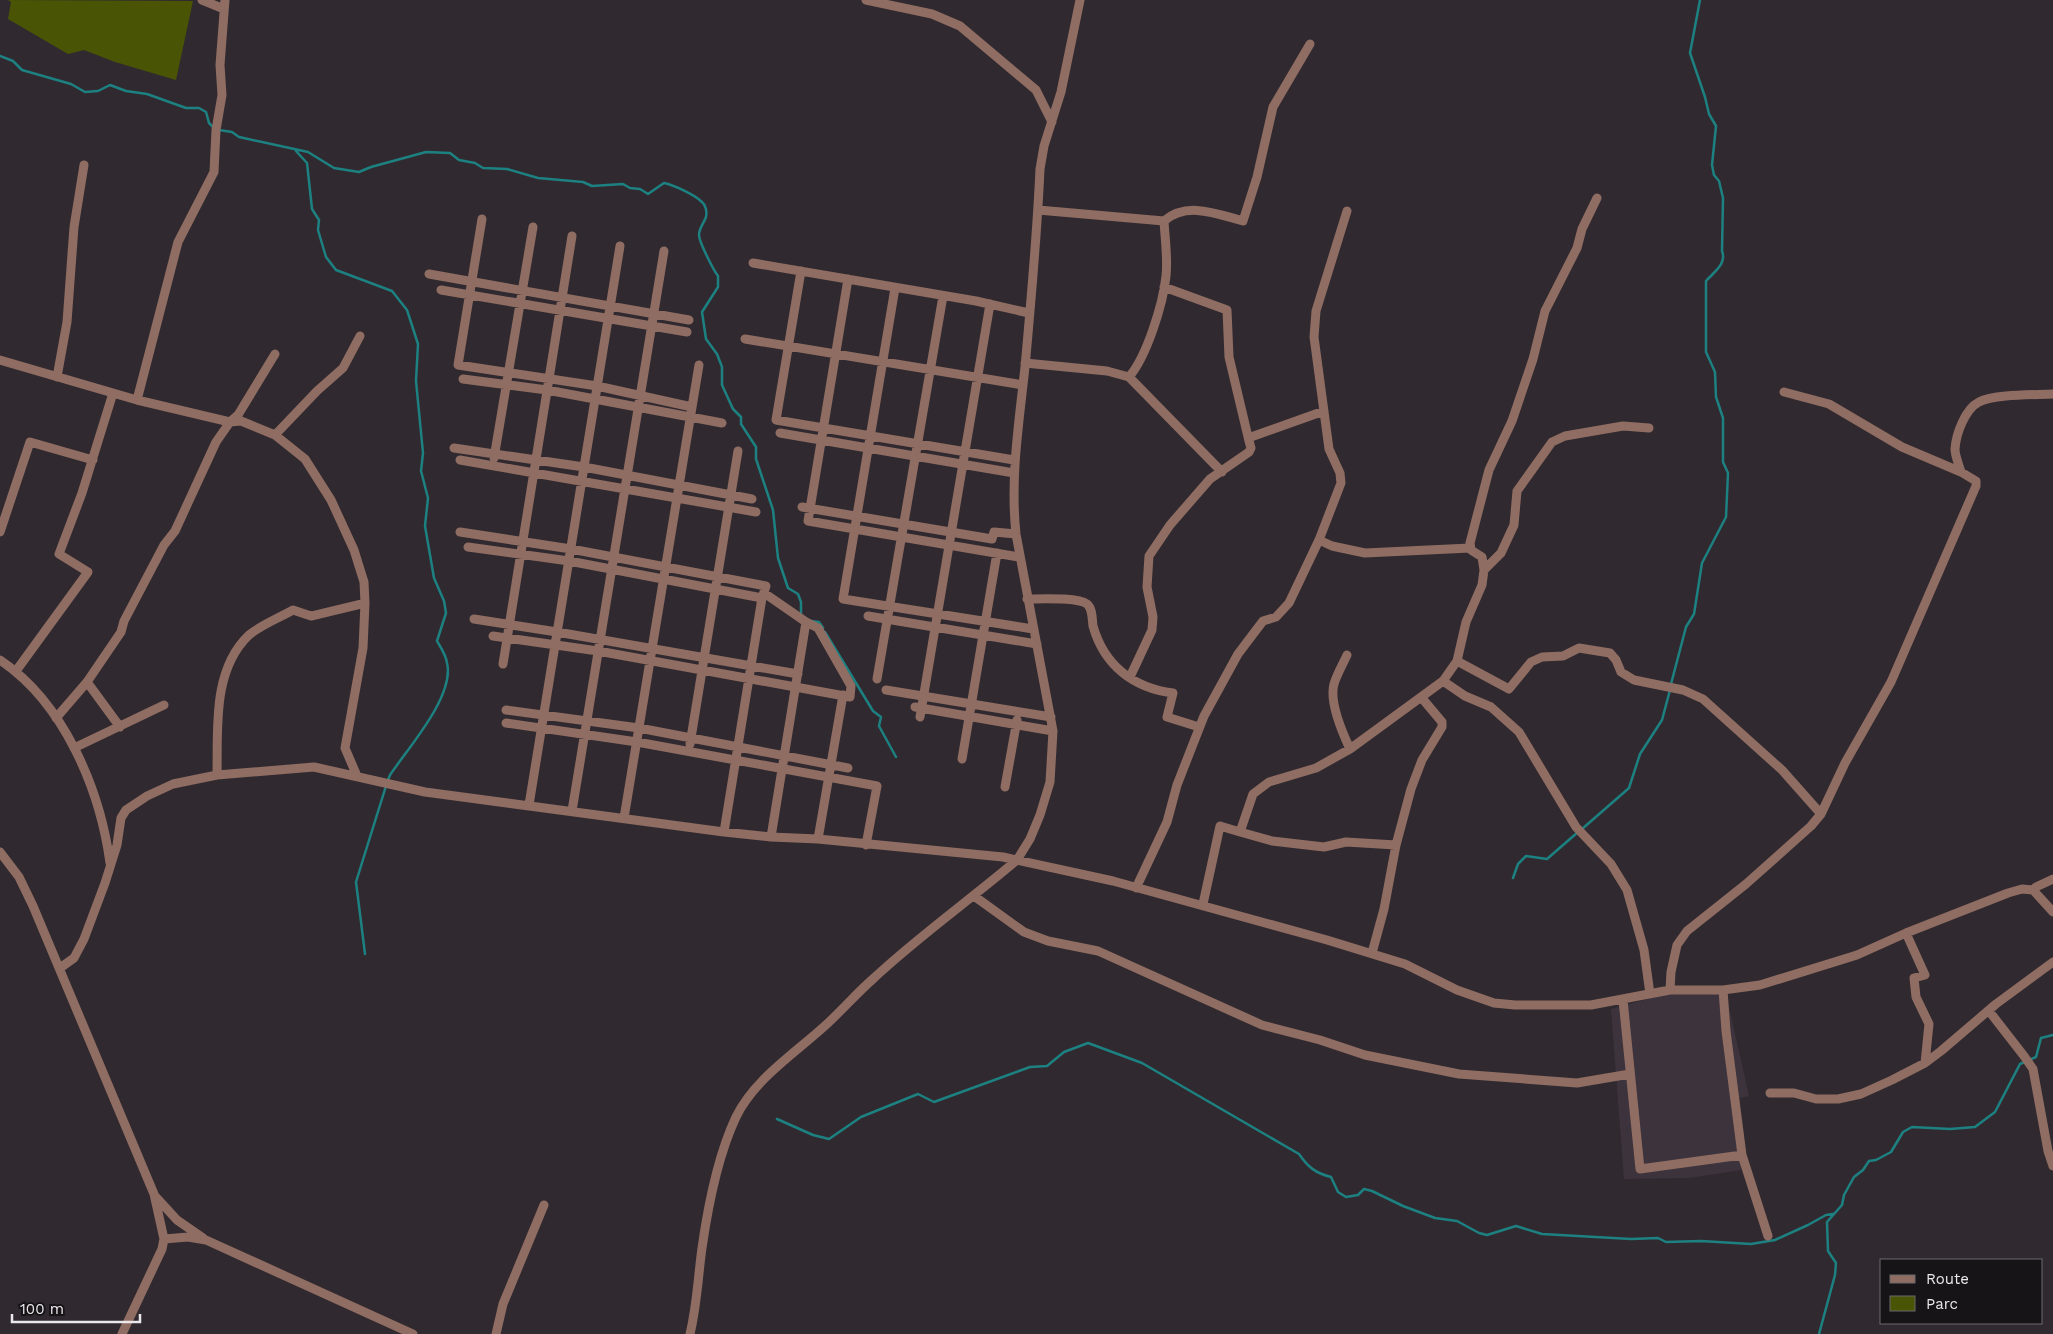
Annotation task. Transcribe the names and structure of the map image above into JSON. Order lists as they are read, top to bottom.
{
  "legend": ["Route", "Parc"],
  "scale_bar": "100 m"
}
